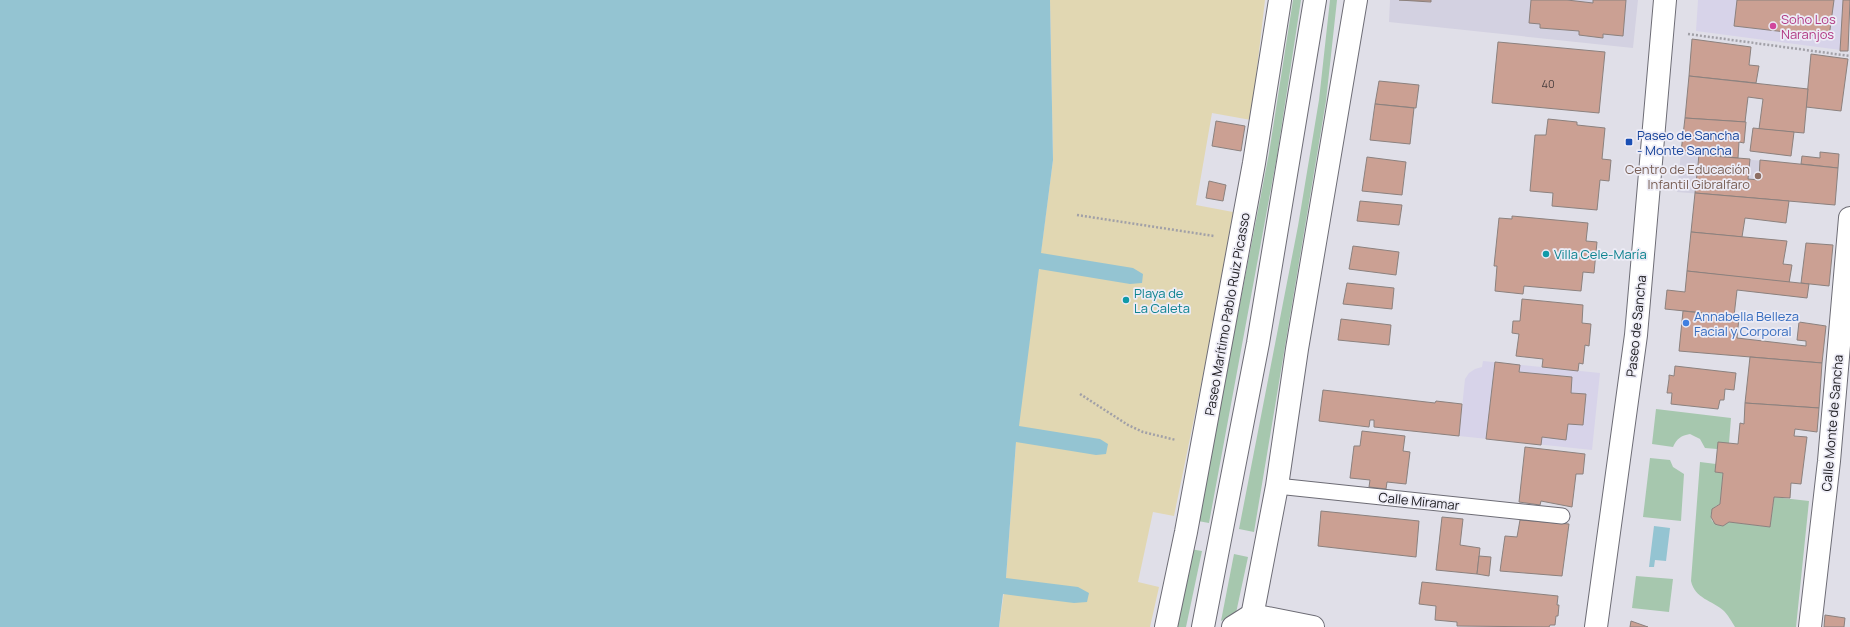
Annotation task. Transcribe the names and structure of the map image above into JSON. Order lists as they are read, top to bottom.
{
  "streets": {
    "main road": ["Paseo Marítimo Pablo Ruiz Picasso", "Paseo de Sancha", "Calle Monte de Sancha"],
    "lane": ["Calle Miramar"]
  },
  "places": {
    "other": [
      "Soho Los Naranjos",
      "Centro de Educación Infantil Gibralfaro",
      "Villa Cele-María",
      "Playa de La Caleta",
      "Annabella Belleza Facial y Corporal"
    ],
    "transit": ["Paseo de Sancha - Monte Sancha"]
  },
  "house_numbers": ["40"]
}
